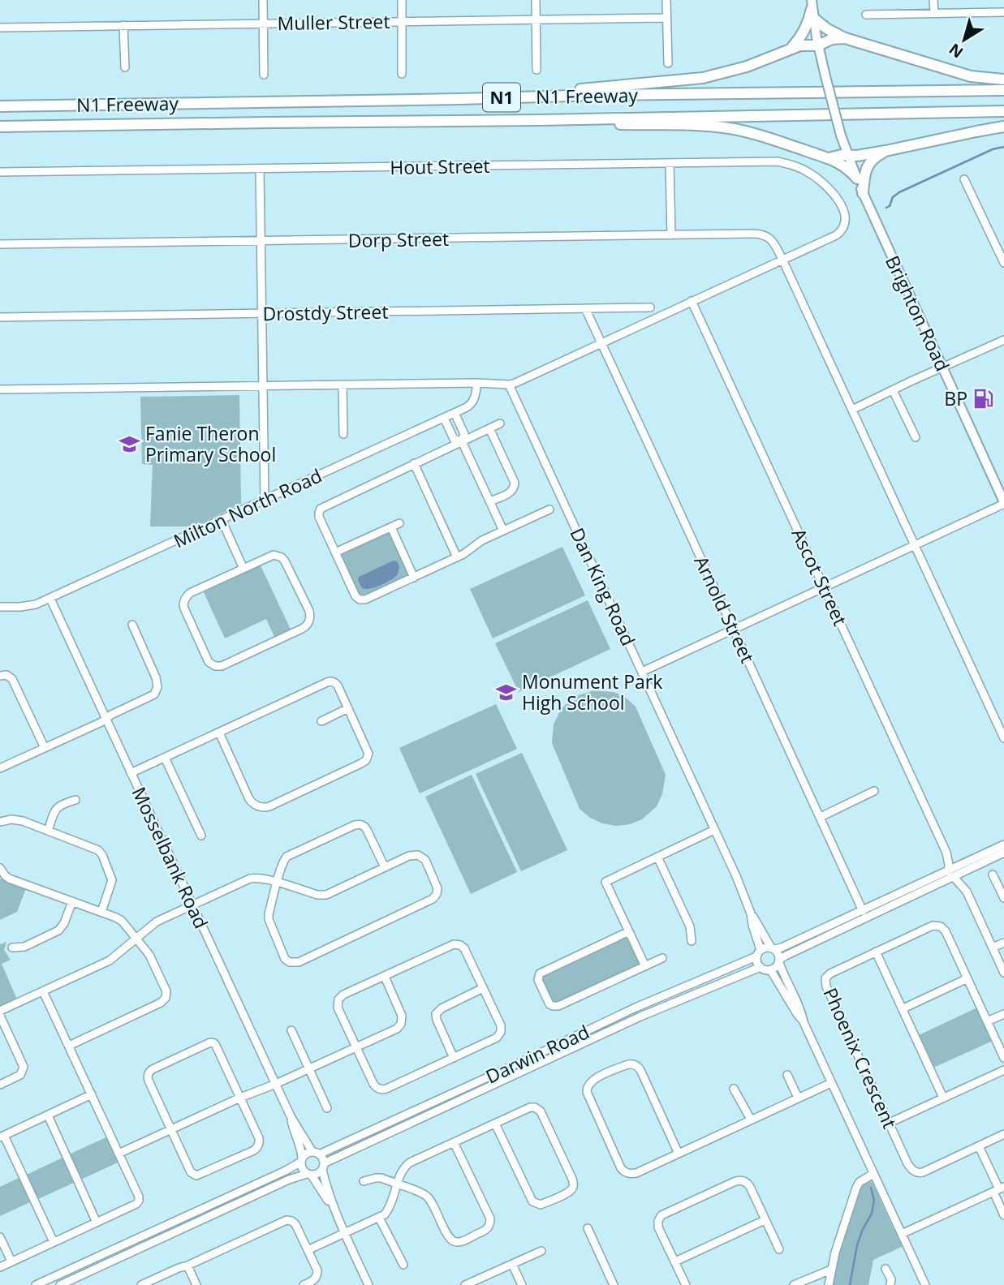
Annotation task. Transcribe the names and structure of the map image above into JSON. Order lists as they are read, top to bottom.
{
  "streets": {
    "highway": ["N1 Freeway", "N1"],
    "main road": ["Brighton Road"],
    "street": [
      "Muller Street",
      "Hout Street",
      "Dorp Street",
      "Drostdy Street",
      "Milton North Road",
      "Ascot Street",
      "Dan King Road",
      "Arnold Street",
      "Mosselbank Road",
      "Darwin Road",
      "Phoenix Crescent"
    ]
  },
  "crossings": [
    ["Hout Street", "Dorp Street"],
    ["Drostdy Street", "Arnold Street"],
    ["Milton North Road", "Mosselbank Road"],
    ["Dan King Road", "Darwin Road"],
    ["Mosselbank Road", "Darwin Road"]
  ],
  "places": {
    "fuel station": ["BP"],
    "school or university": ["Fanie Theron Primary School", "Monument Park High School"]
  },
  "north": "bottom left"
}
